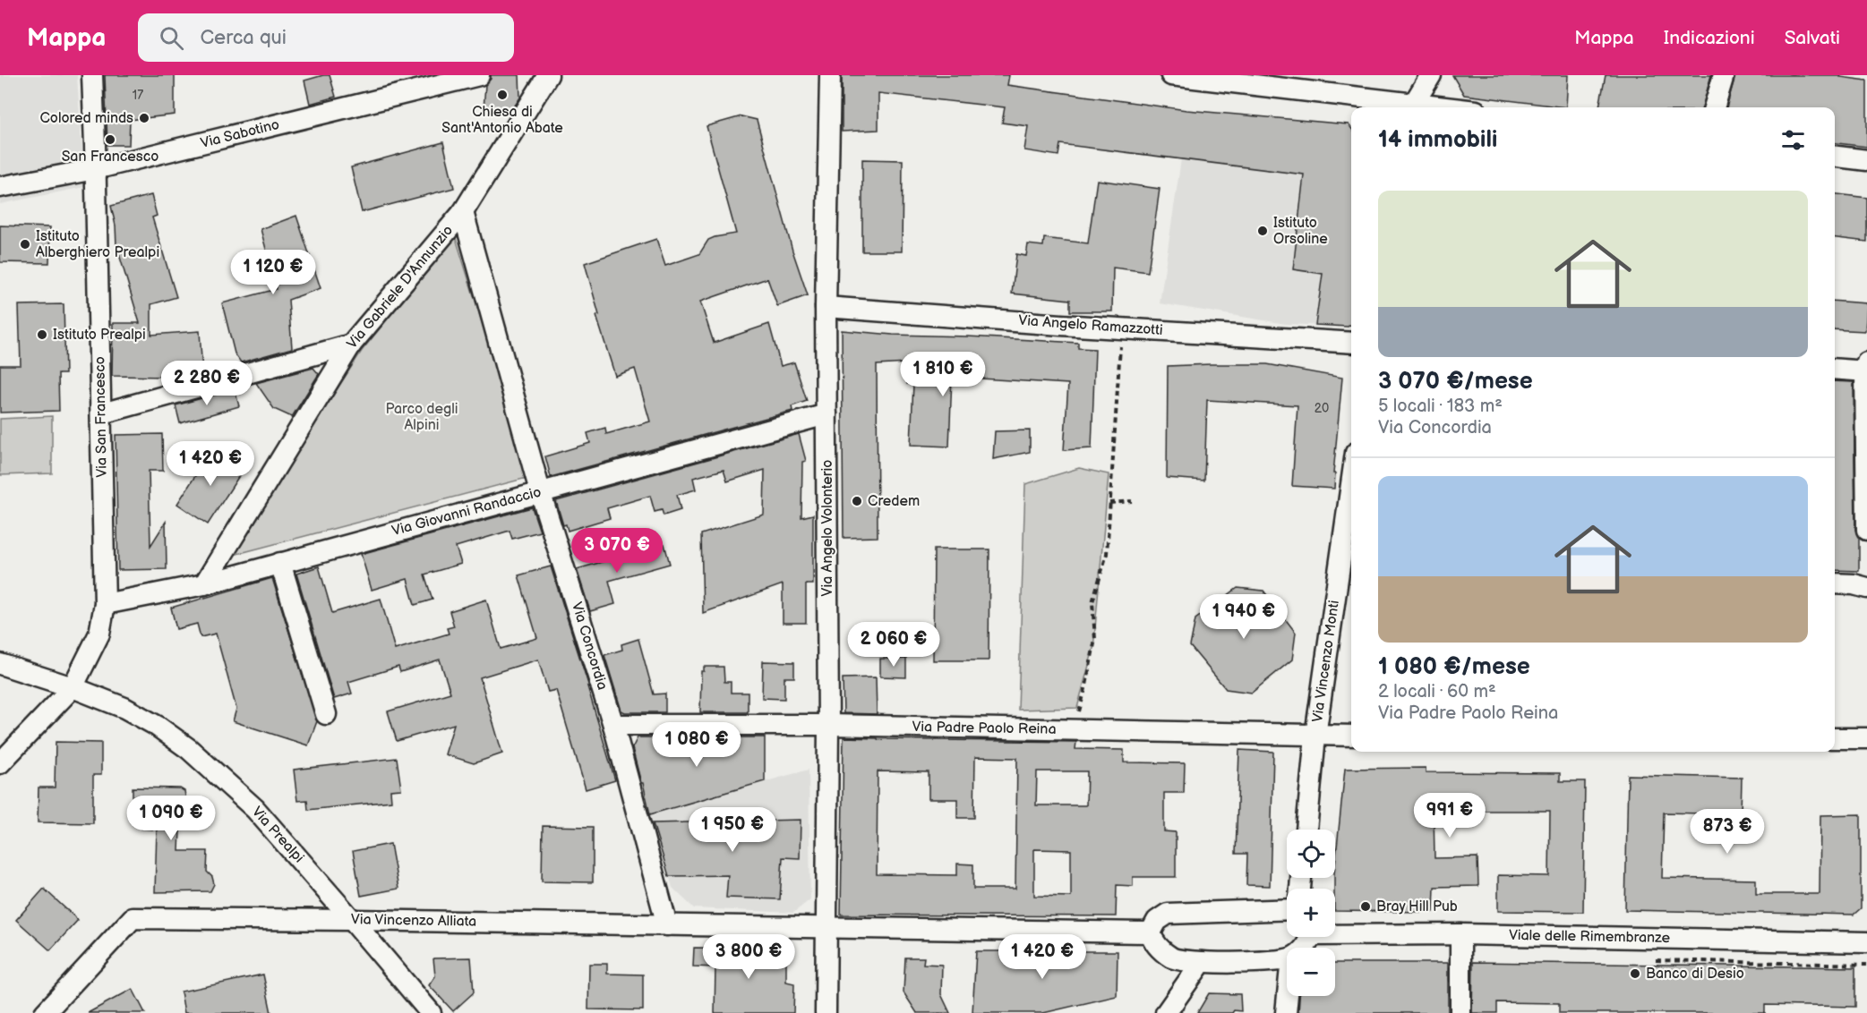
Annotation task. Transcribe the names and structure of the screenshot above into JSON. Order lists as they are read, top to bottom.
{
  "streets": {
    "street": [
      "Via Sabotino",
      "Via Gabriele D'Annunzio",
      "Via Angelo Ramazzotti",
      "Via San Francesco",
      "Via Giovanni Randaccio",
      "Via Angelo Volonterio",
      "Via Concordia",
      "Via Vincenzo Monti",
      "Via Padre Paolo Reina",
      "Via Prealpi",
      "Via Vincenzo Alliata",
      "Viale delle Rimembranze"
    ]
  },
  "crossings": [
    ["Via Sabotino", "Via San Francesco"],
    ["Via Gabriele D'Annunzio", "Via Giovanni Randaccio"],
    ["Via Gabriele D'Annunzio", "Via Concordia"],
    ["Via Angelo Ramazzotti", "Via Angelo Volonterio"],
    ["Via San Francesco", "Via Giovanni Randaccio"],
    ["Via San Francesco", "Via Prealpi"],
    ["Via Giovanni Randaccio", "Via Angelo Volonterio"],
    ["Via Giovanni Randaccio", "Via Concordia"],
    ["Via Angelo Volonterio", "Via Padre Paolo Reina"],
    ["Via Angelo Volonterio", "Via Vincenzo Alliata"],
    ["Via Concordia", "Via Padre Paolo Reina"],
    ["Via Concordia", "Via Vincenzo Alliata"],
    ["Via Vincenzo Monti", "Via Padre Paolo Reina"],
    ["Via Prealpi", "Via Vincenzo Alliata"]
  ],
  "parks": ["Parco degli Alpini"],
  "places": [
    "Chiesa di Sant'Antonio Abate",
    "Colored minds",
    "San Francesco",
    "Istituto Orsoline",
    "Istituto Alberghiero Prealpi",
    "Istituto Prealpi",
    "Credem",
    "Bray Hill Pub",
    "Banco di Desio"
  ],
  "house_numbers": ["17", "20"],
  "page": {
    "header": "Mappa",
    "search": "Cerca qui",
    "nav": ["Mappa", "Indicazioni", "Salvati"],
    "heading": "14 immobili",
    "list": [
      {
        "name": "3 070 €/mese",
        "note": "5 locali · 183 m² · Via Concordia"
      },
      {
        "name": "1 080 €/mese",
        "note": "2 locali · 60 m² · Via Padre Paolo Reina"
      }
    ],
    "price": [
      "1 120 €",
      "1 810 €",
      "2 280 €",
      "1 420 €",
      "3 070 €",
      "1 940 €",
      "2 060 €",
      "1 080 €",
      "991 €",
      "1 090 €",
      "1 950 €",
      "873 €",
      "3 800 €",
      "1 420 €"
    ],
    "map_buttons": ["+", "−"]
  }
}
